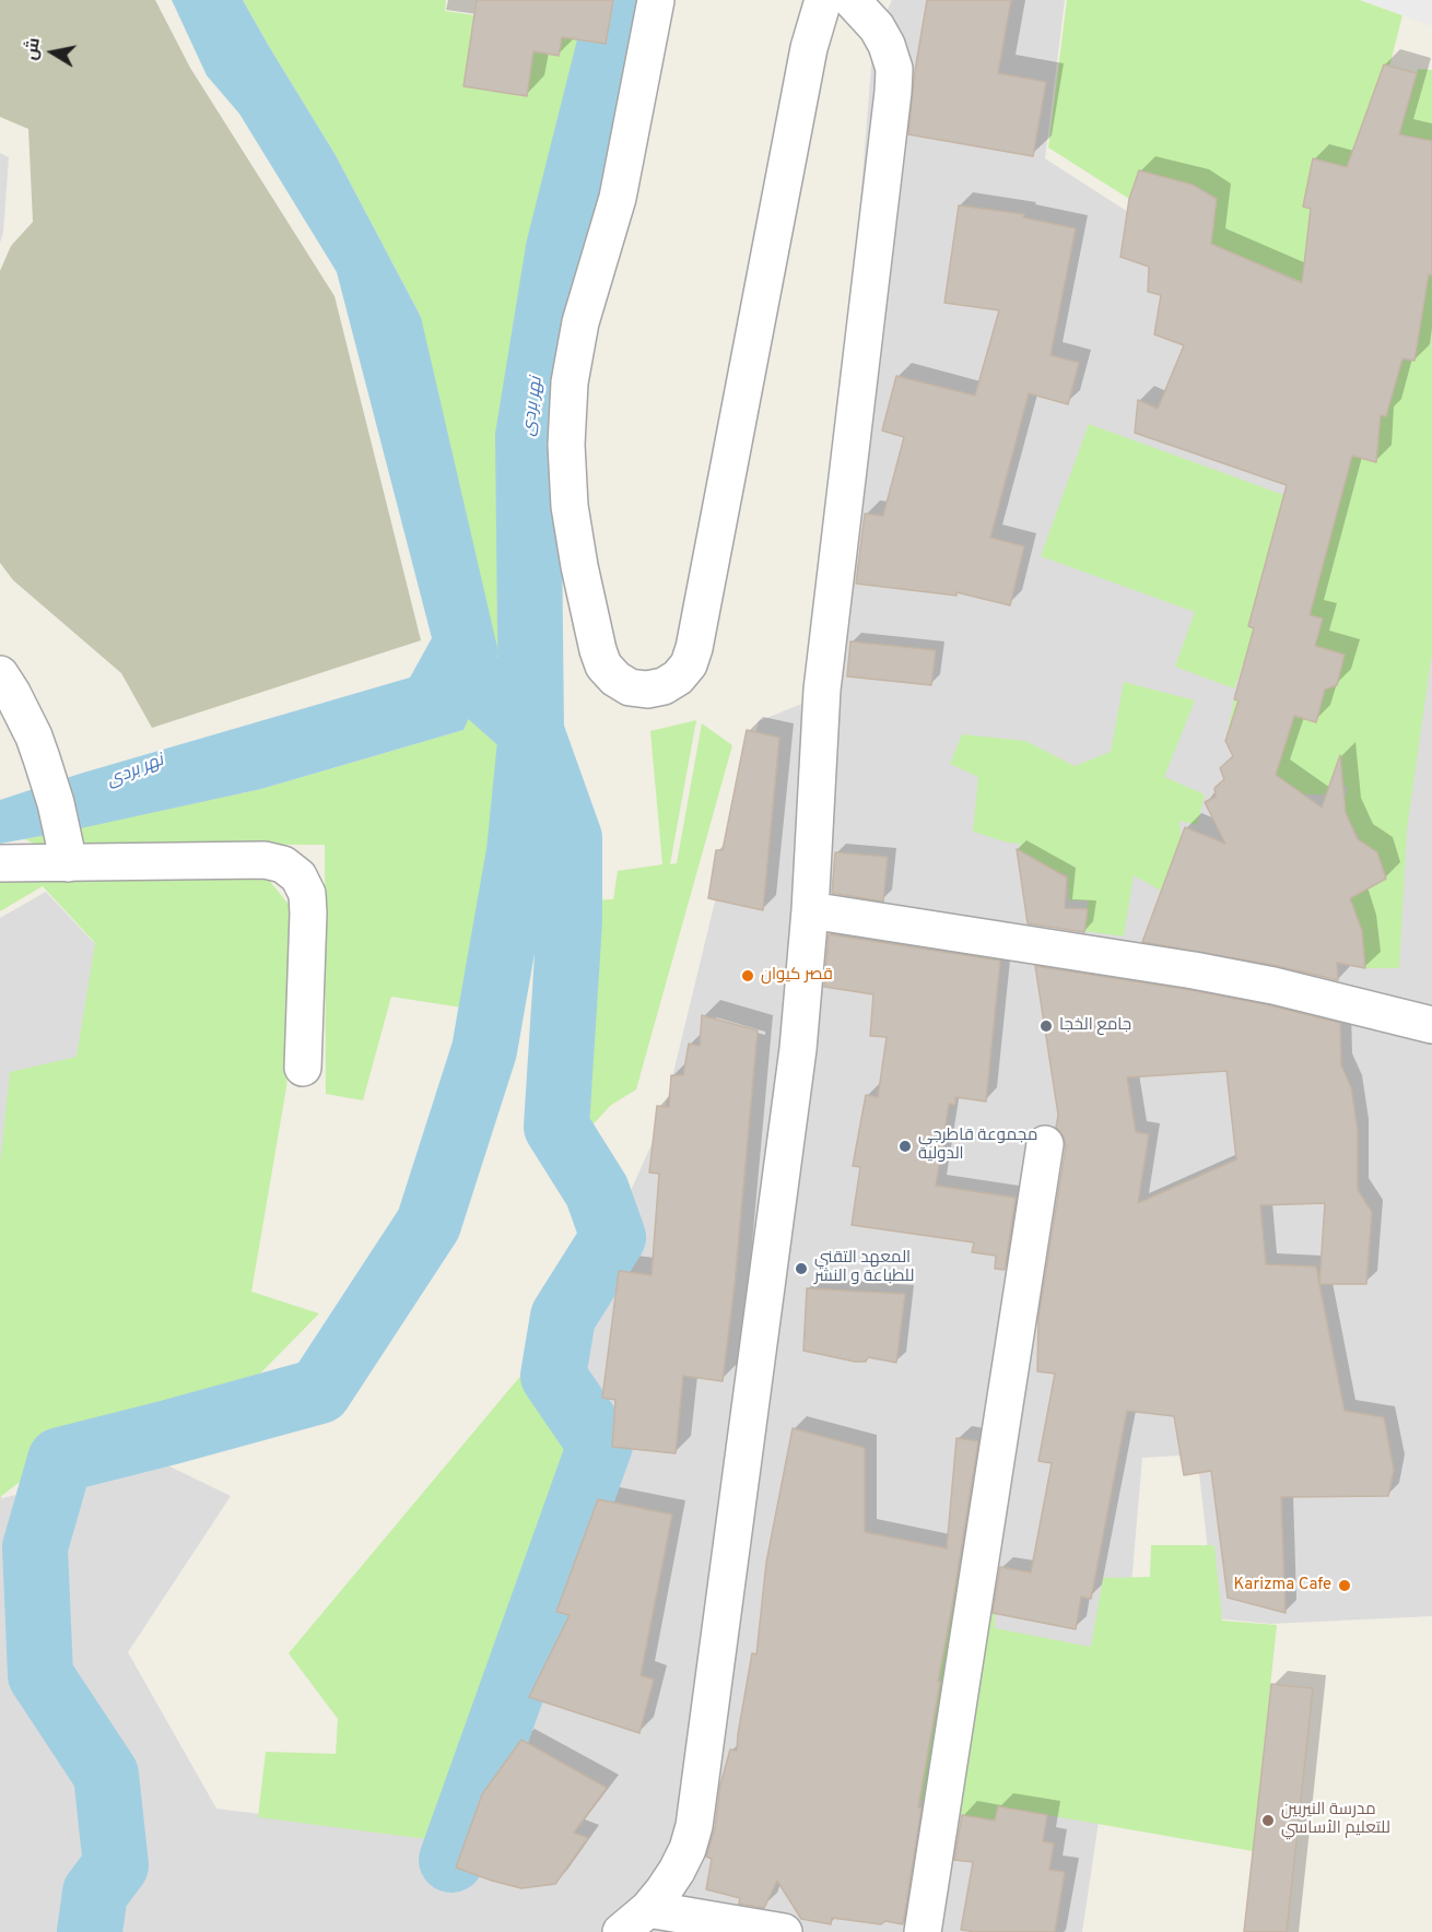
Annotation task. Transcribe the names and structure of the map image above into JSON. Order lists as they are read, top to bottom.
{
  "water": ["نهر بردى"],
  "places": [
    "قصر كيوان",
    "جامع الخجا",
    "مجموعة قاطرجي الدولية",
    "المعهد التقني للطباعة و النشر",
    "Karizma Cafe",
    "مدرسة النيربين للتعليم الأساسي"
  ],
  "north": "left"
}
